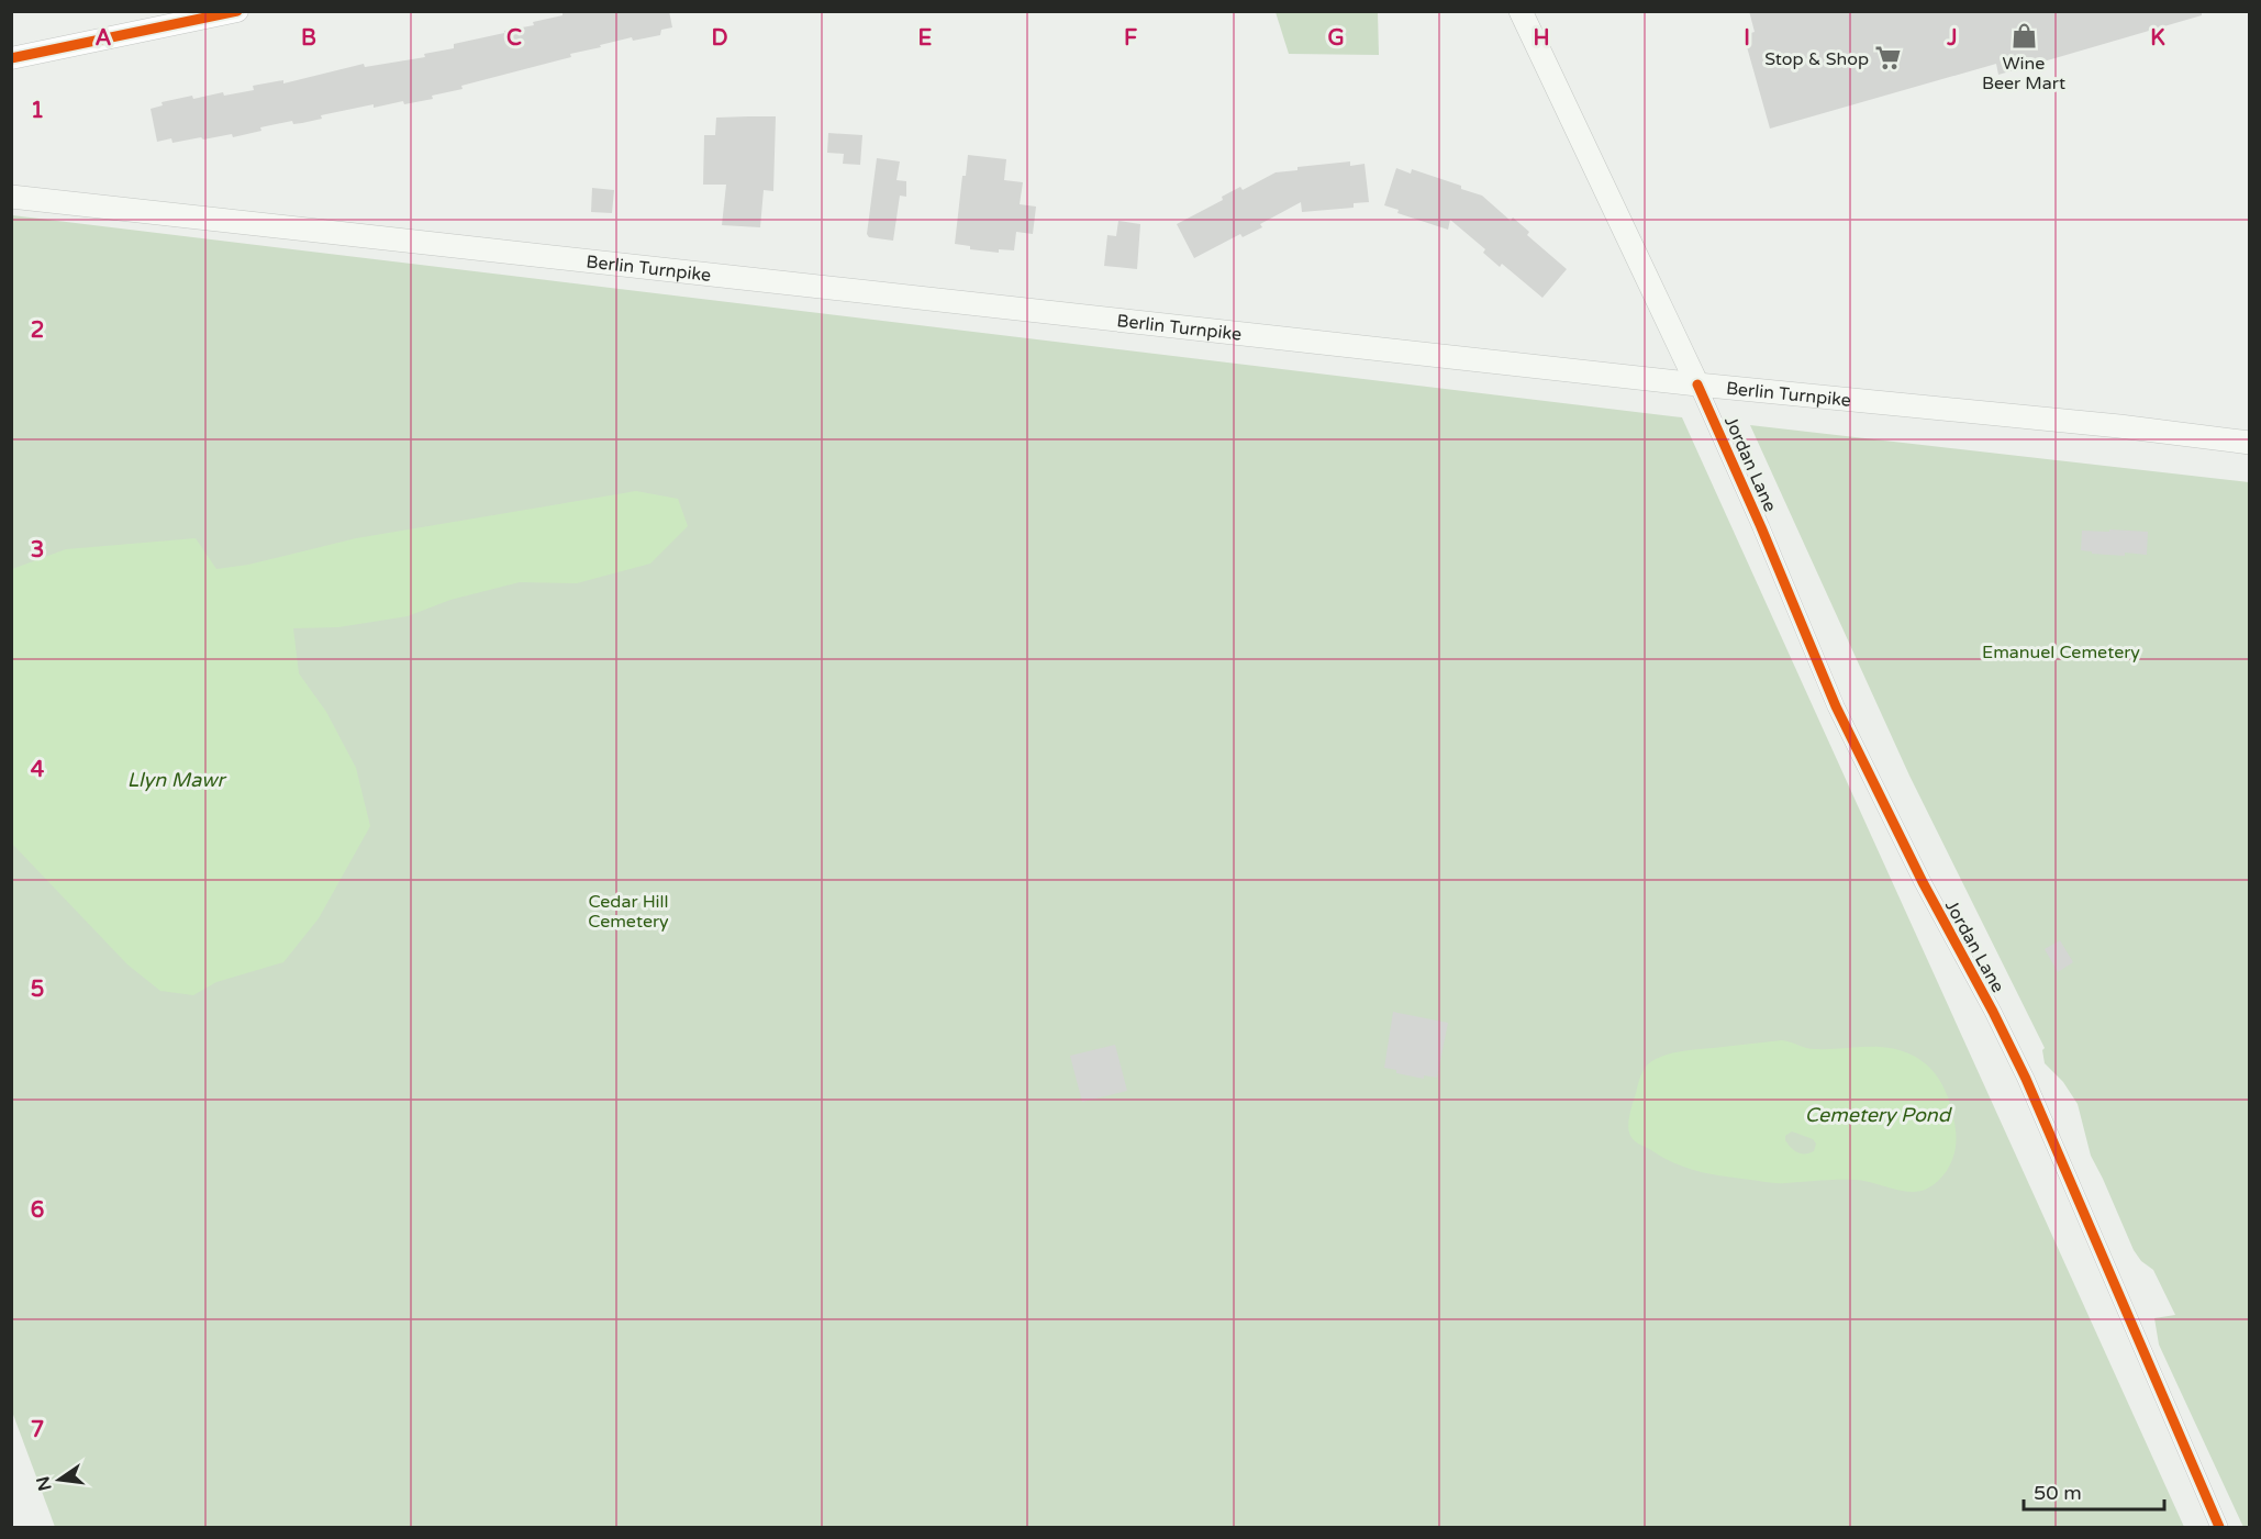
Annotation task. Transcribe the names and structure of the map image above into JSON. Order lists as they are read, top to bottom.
{
  "streets": {
    "main road": ["Berlin Turnpike", "Jordan Lane"]
  },
  "crossings": [
    ["Berlin Turnpike", "Jordan Lane"]
  ],
  "water": ["Llyn Mawr", "Cemetery Pond"],
  "parks": ["Emanuel Cemetery", "Cedar Hill Cemetery"],
  "places": {
    "shop": ["Wine Beer Mart"],
    "supermarket": ["Stop & Shop"]
  },
  "scale_bar": "50 m",
  "north": "left",
  "grid": {
    "columns": [
      "A",
      "B",
      "C",
      "D",
      "E",
      "F",
      "G",
      "H",
      "I",
      "J",
      "K"
    ],
    "rows": [
      "1",
      "2",
      "3",
      "4",
      "5",
      "6",
      "7"
    ]
  }
}
